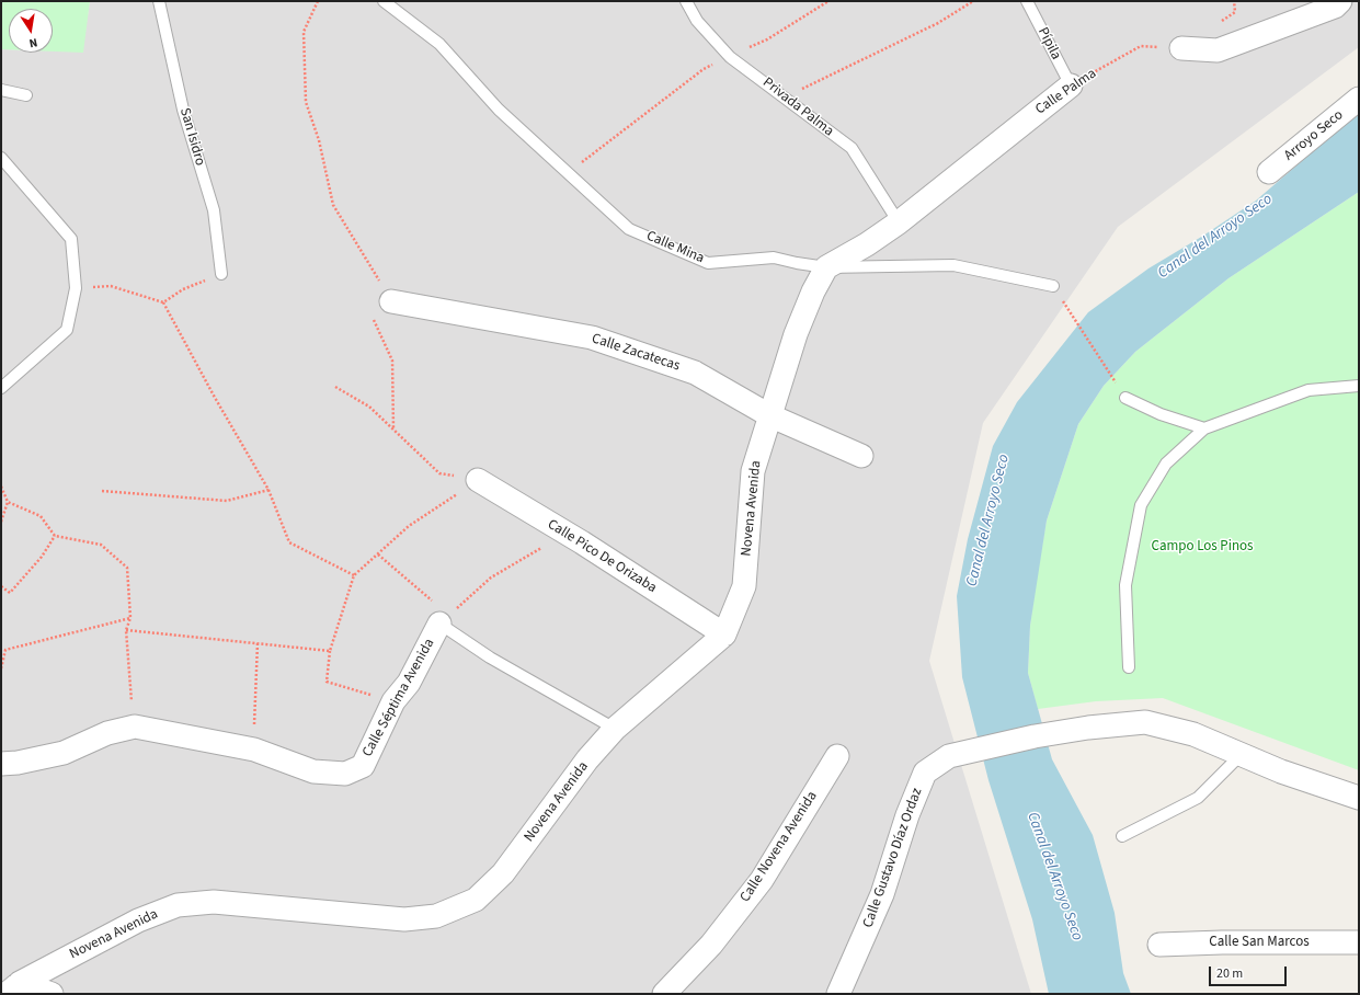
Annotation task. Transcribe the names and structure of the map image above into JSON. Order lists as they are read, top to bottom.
{
  "streets": {
    "street": [
      "Calle Palma",
      "Arroyo Seco",
      "Calle Zacatecas",
      "Novena Avenida",
      "Calle Pico De Orizaba",
      "Calle Séptima Avenida",
      "Calle Novena Avenida",
      "Calle Gustavo Díaz Ordaz",
      "Calle San Marcos"
    ],
    "lane": [
      "Pípila",
      "Privada Palma",
      "San Isidro",
      "Calle Mina"
    ]
  },
  "crossings": [
    ["Pípila", "Calle Palma"],
    ["Calle Palma", "Privada Palma"],
    ["Calle Palma", "Calle Mina"],
    ["Calle Palma", "Novena Avenida"],
    ["Calle Mina", "Novena Avenida"],
    ["Calle Zacatecas", "Novena Avenida"],
    ["Novena Avenida", "Calle Pico De Orizaba"]
  ],
  "water": ["Canal del Arroyo Seco"],
  "parks": ["Campo Los Pinos"],
  "scale_bar": "20 m",
  "north": "bottom"
}
